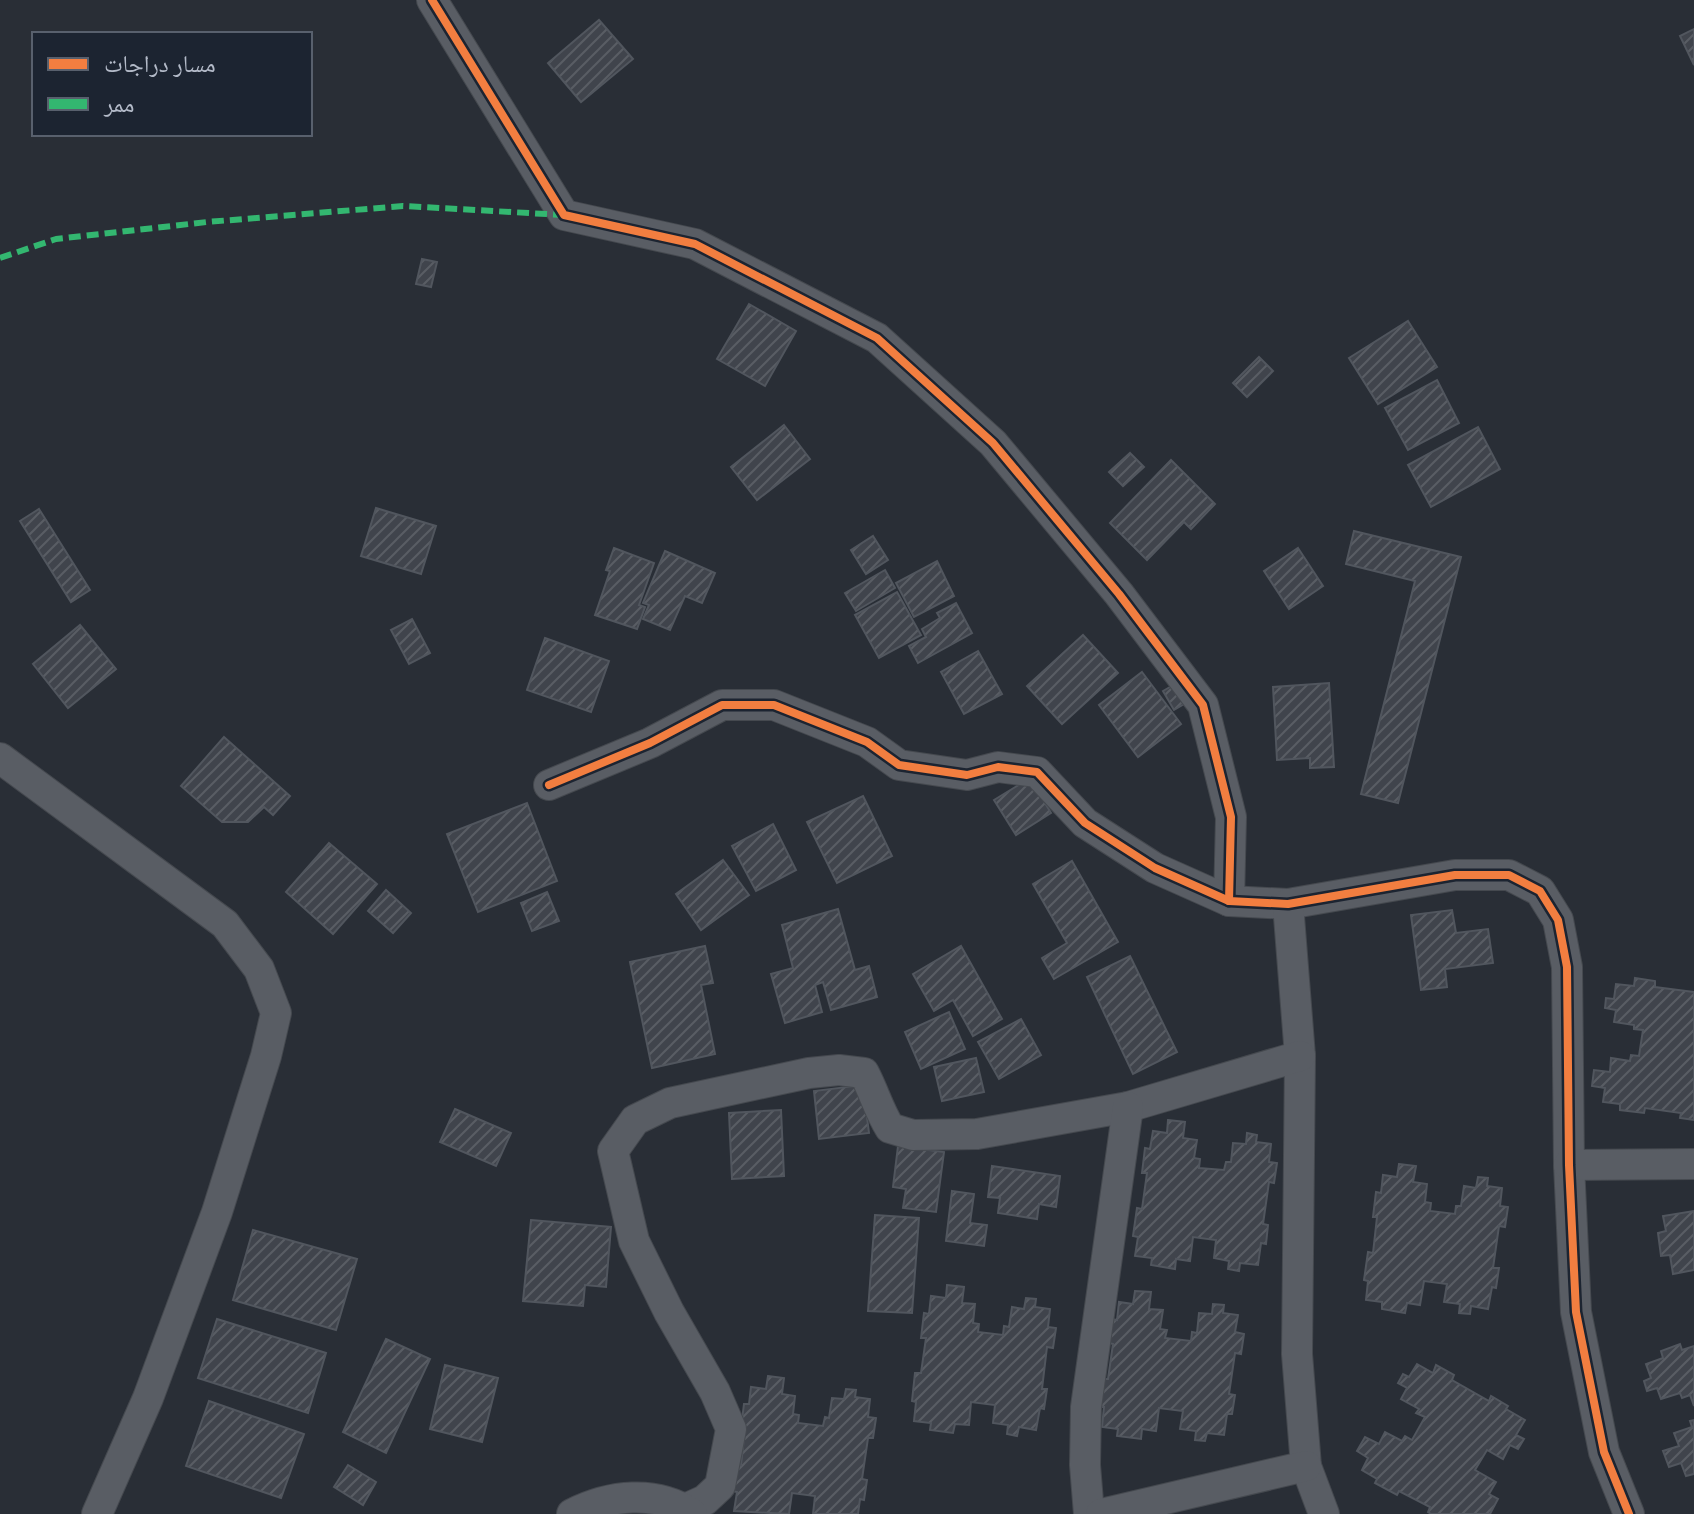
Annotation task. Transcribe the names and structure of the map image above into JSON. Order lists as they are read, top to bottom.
{
  "legend": ["مسار دراجات", "ممر"]
}
